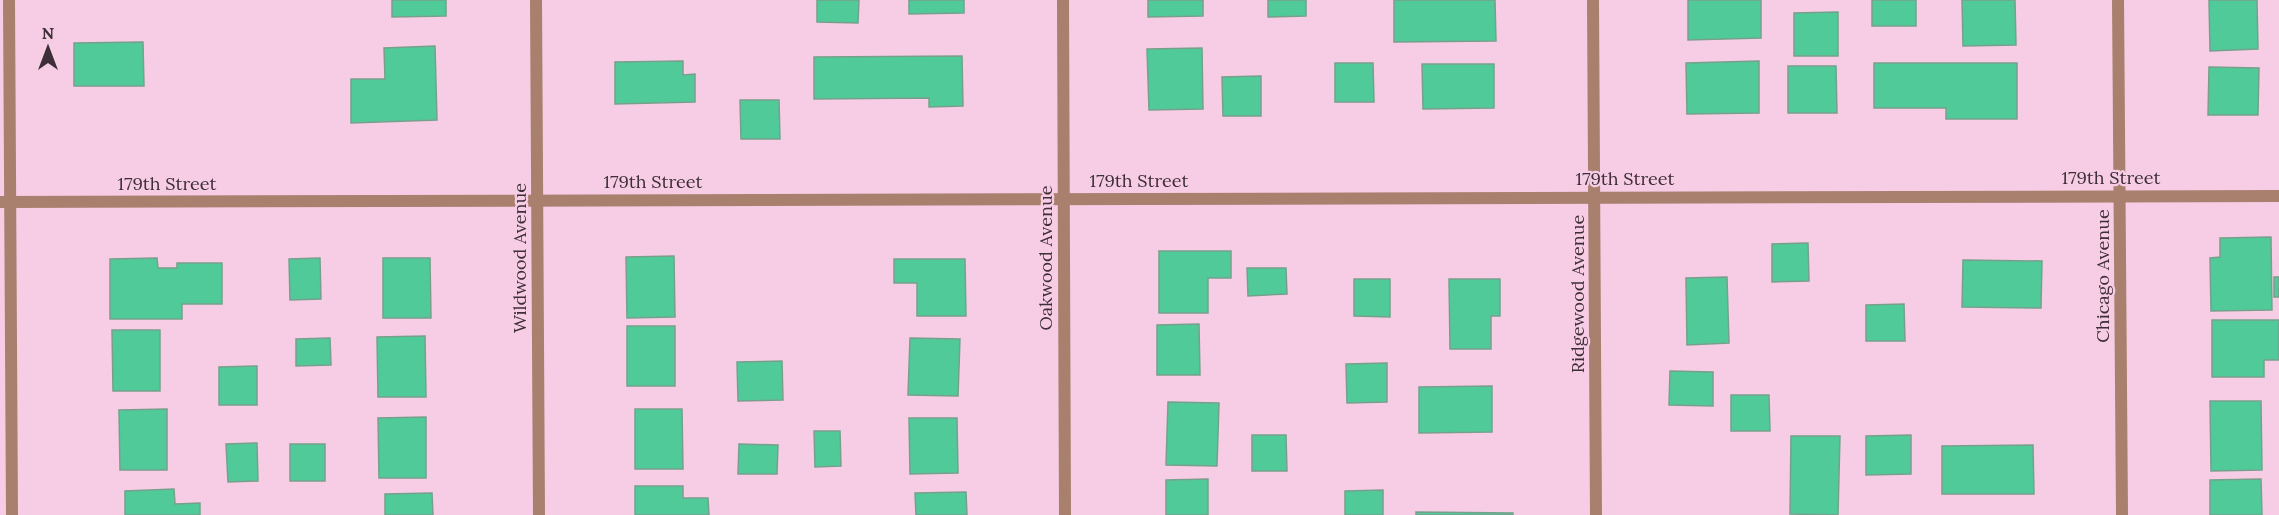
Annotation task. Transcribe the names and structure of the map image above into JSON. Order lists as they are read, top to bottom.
{
  "streets": {
    "street": [
      "179th Street",
      "Wildwood Avenue",
      "Oakwood Avenue",
      "Chicago Avenue",
      "Ridgewood Avenue"
    ]
  },
  "crossings": [
    ["179th Street", "Wildwood Avenue"],
    ["179th Street", "Oakwood Avenue"],
    ["179th Street", "Chicago Avenue"],
    ["179th Street", "Ridgewood Avenue"]
  ],
  "north": "top"
}
